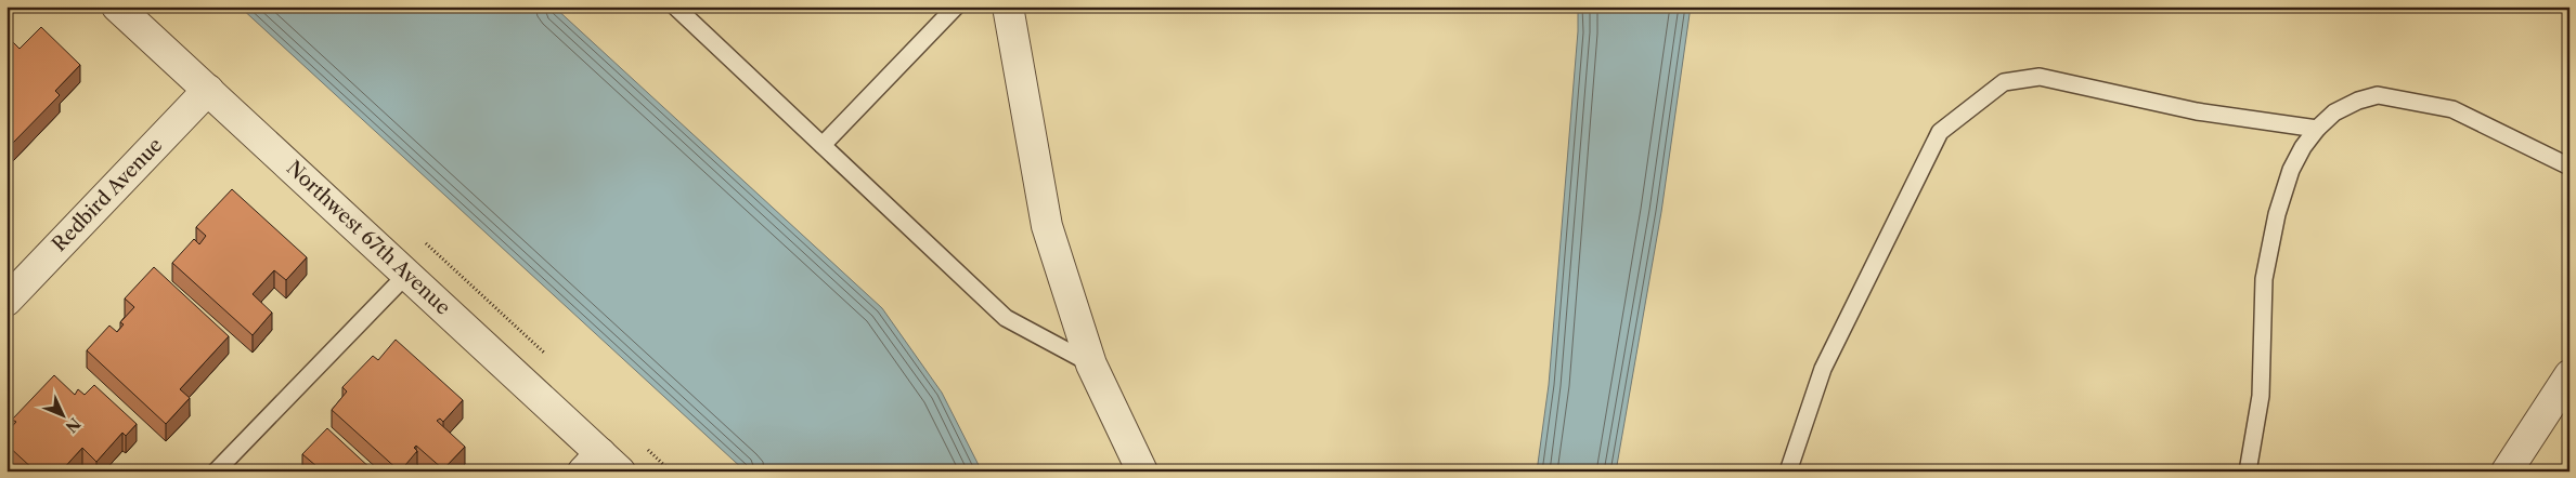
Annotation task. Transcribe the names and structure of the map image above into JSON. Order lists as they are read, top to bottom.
{
  "streets": {
    "street": ["Redbird Avenue", "Northwest 67th Avenue"]
  },
  "crossings": [
    ["Redbird Avenue", "Northwest 67th Avenue"]
  ],
  "north": "bottom right"
}
